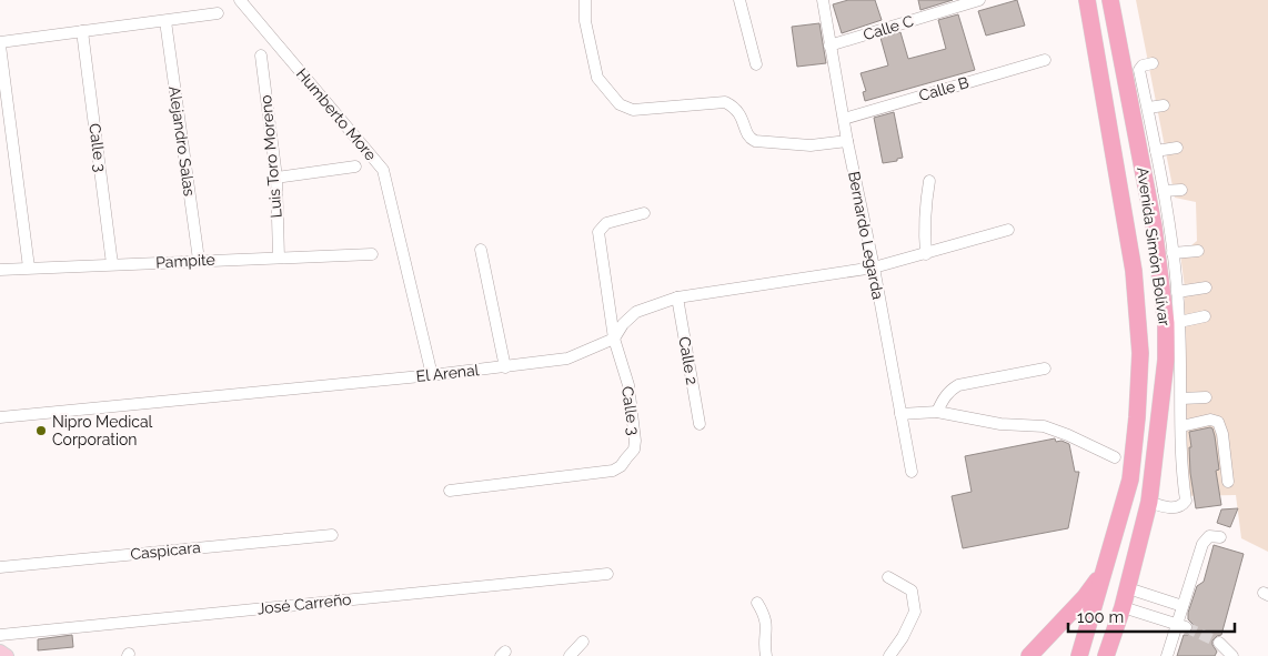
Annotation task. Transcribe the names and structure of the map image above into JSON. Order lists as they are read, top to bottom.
{
  "streets": {
    "highway": ["Avenida Simón Bolívar"],
    "street": [
      "Calle C",
      "Calle B",
      "Humberto More",
      "Alejandro Salas",
      "Calle 3",
      "Luis Toro Moreno",
      "Bernardo Legarda",
      "Pampite",
      "Calle 2",
      "El Arenal",
      "Caspicara",
      "José Carreño"
    ]
  },
  "crossings": [
    ["Calle C", "Bernardo Legarda"],
    ["Calle B", "Bernardo Legarda"],
    ["Humberto More", "El Arenal"],
    ["Alejandro Salas", "Pampite"],
    ["Calle 3", "Pampite"],
    ["Calle 3", "El Arenal"],
    ["Luis Toro Moreno", "Pampite"],
    ["Bernardo Legarda", "El Arenal"],
    ["Calle 2", "El Arenal"]
  ],
  "places": ["Nipro Medical Corporation"],
  "scale_bar": "100 m"
}
